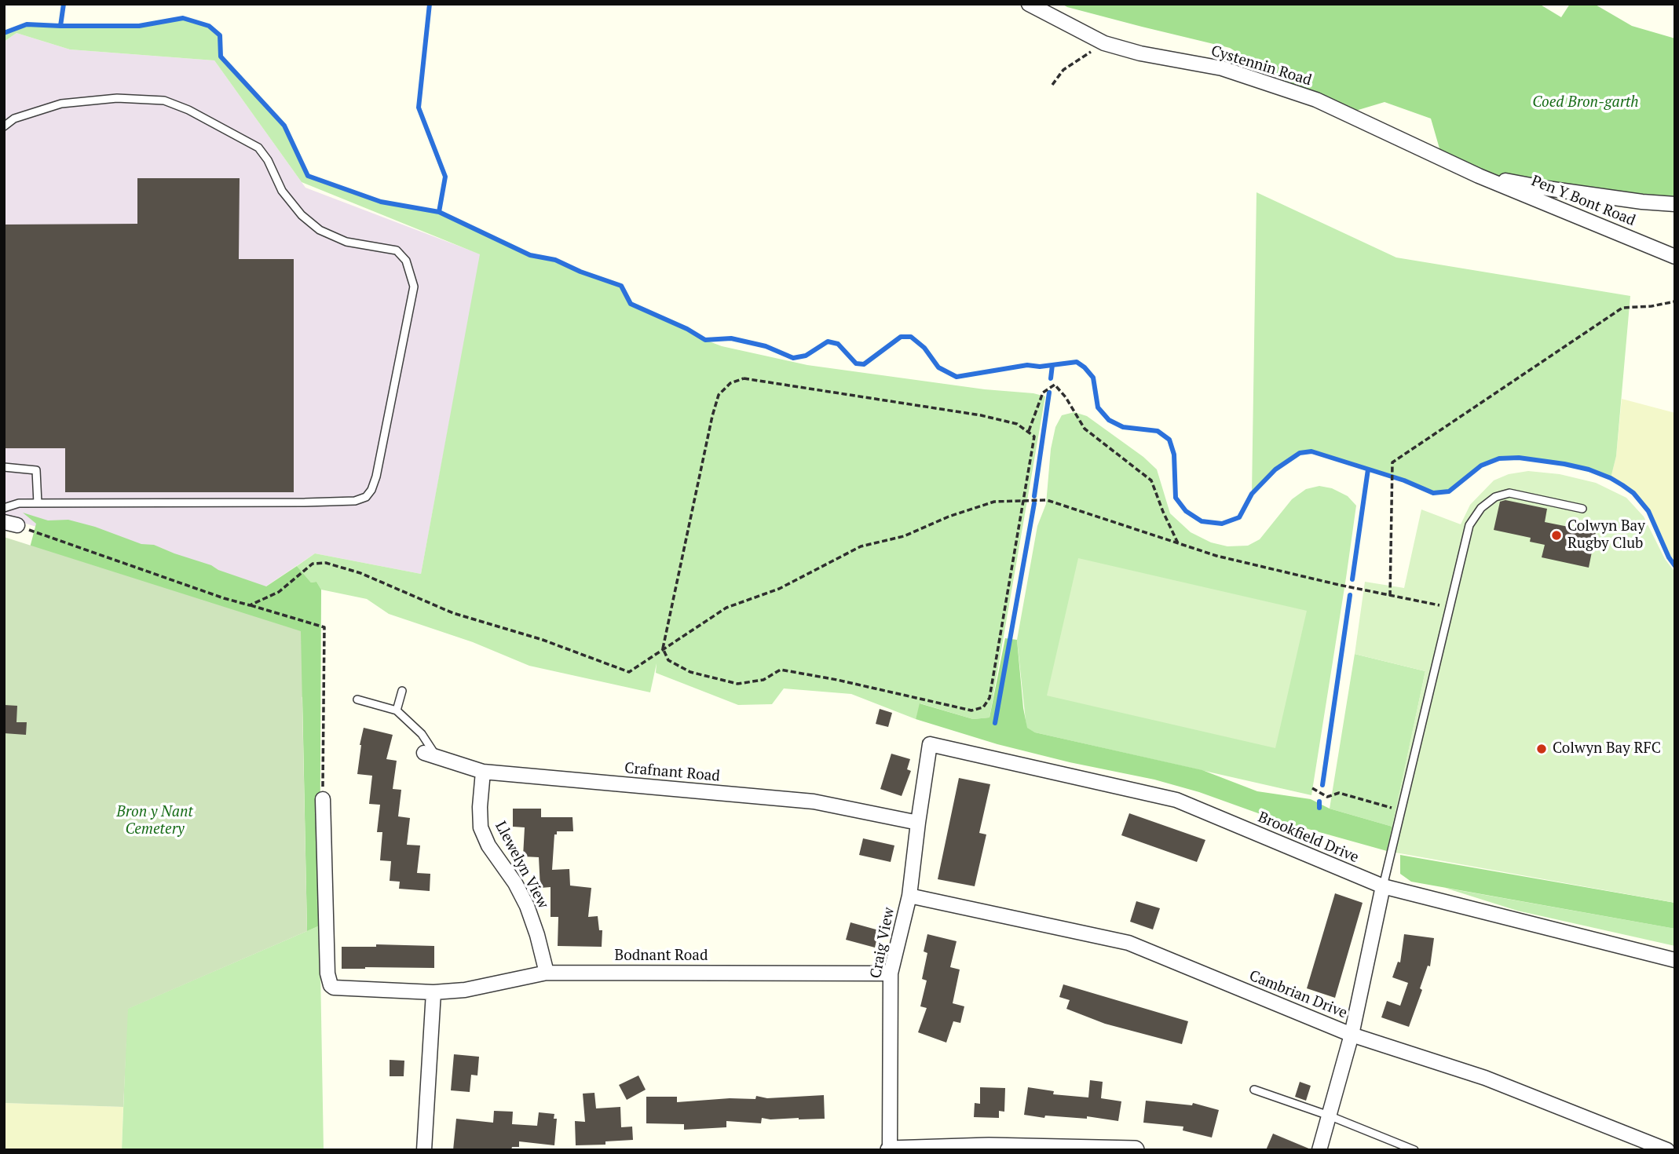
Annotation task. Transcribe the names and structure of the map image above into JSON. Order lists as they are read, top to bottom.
{
  "streets": {
    "street": [
      "Cystennin Road",
      "Pen Y Bont Road",
      "Crafnant Road",
      "Brookfield Drive",
      "Llewelyn View",
      "Craig View",
      "Bodnant Road",
      "Cambrian Drive"
    ]
  },
  "crossings": [
    ["Cystennin Road", "Pen Y Bont Road"],
    ["Crafnant Road", "Llewelyn View"],
    ["Crafnant Road", "Craig View"],
    ["Brookfield Drive", "Craig View"],
    ["Llewelyn View", "Bodnant Road"],
    ["Craig View", "Bodnant Road"],
    ["Craig View", "Cambrian Drive"]
  ],
  "parks": ["Coed Bron-garth", "Bron y Nant Cemetery"],
  "places": ["Colwyn Bay Rugby Club", "Colwyn Bay RFC"]
}
